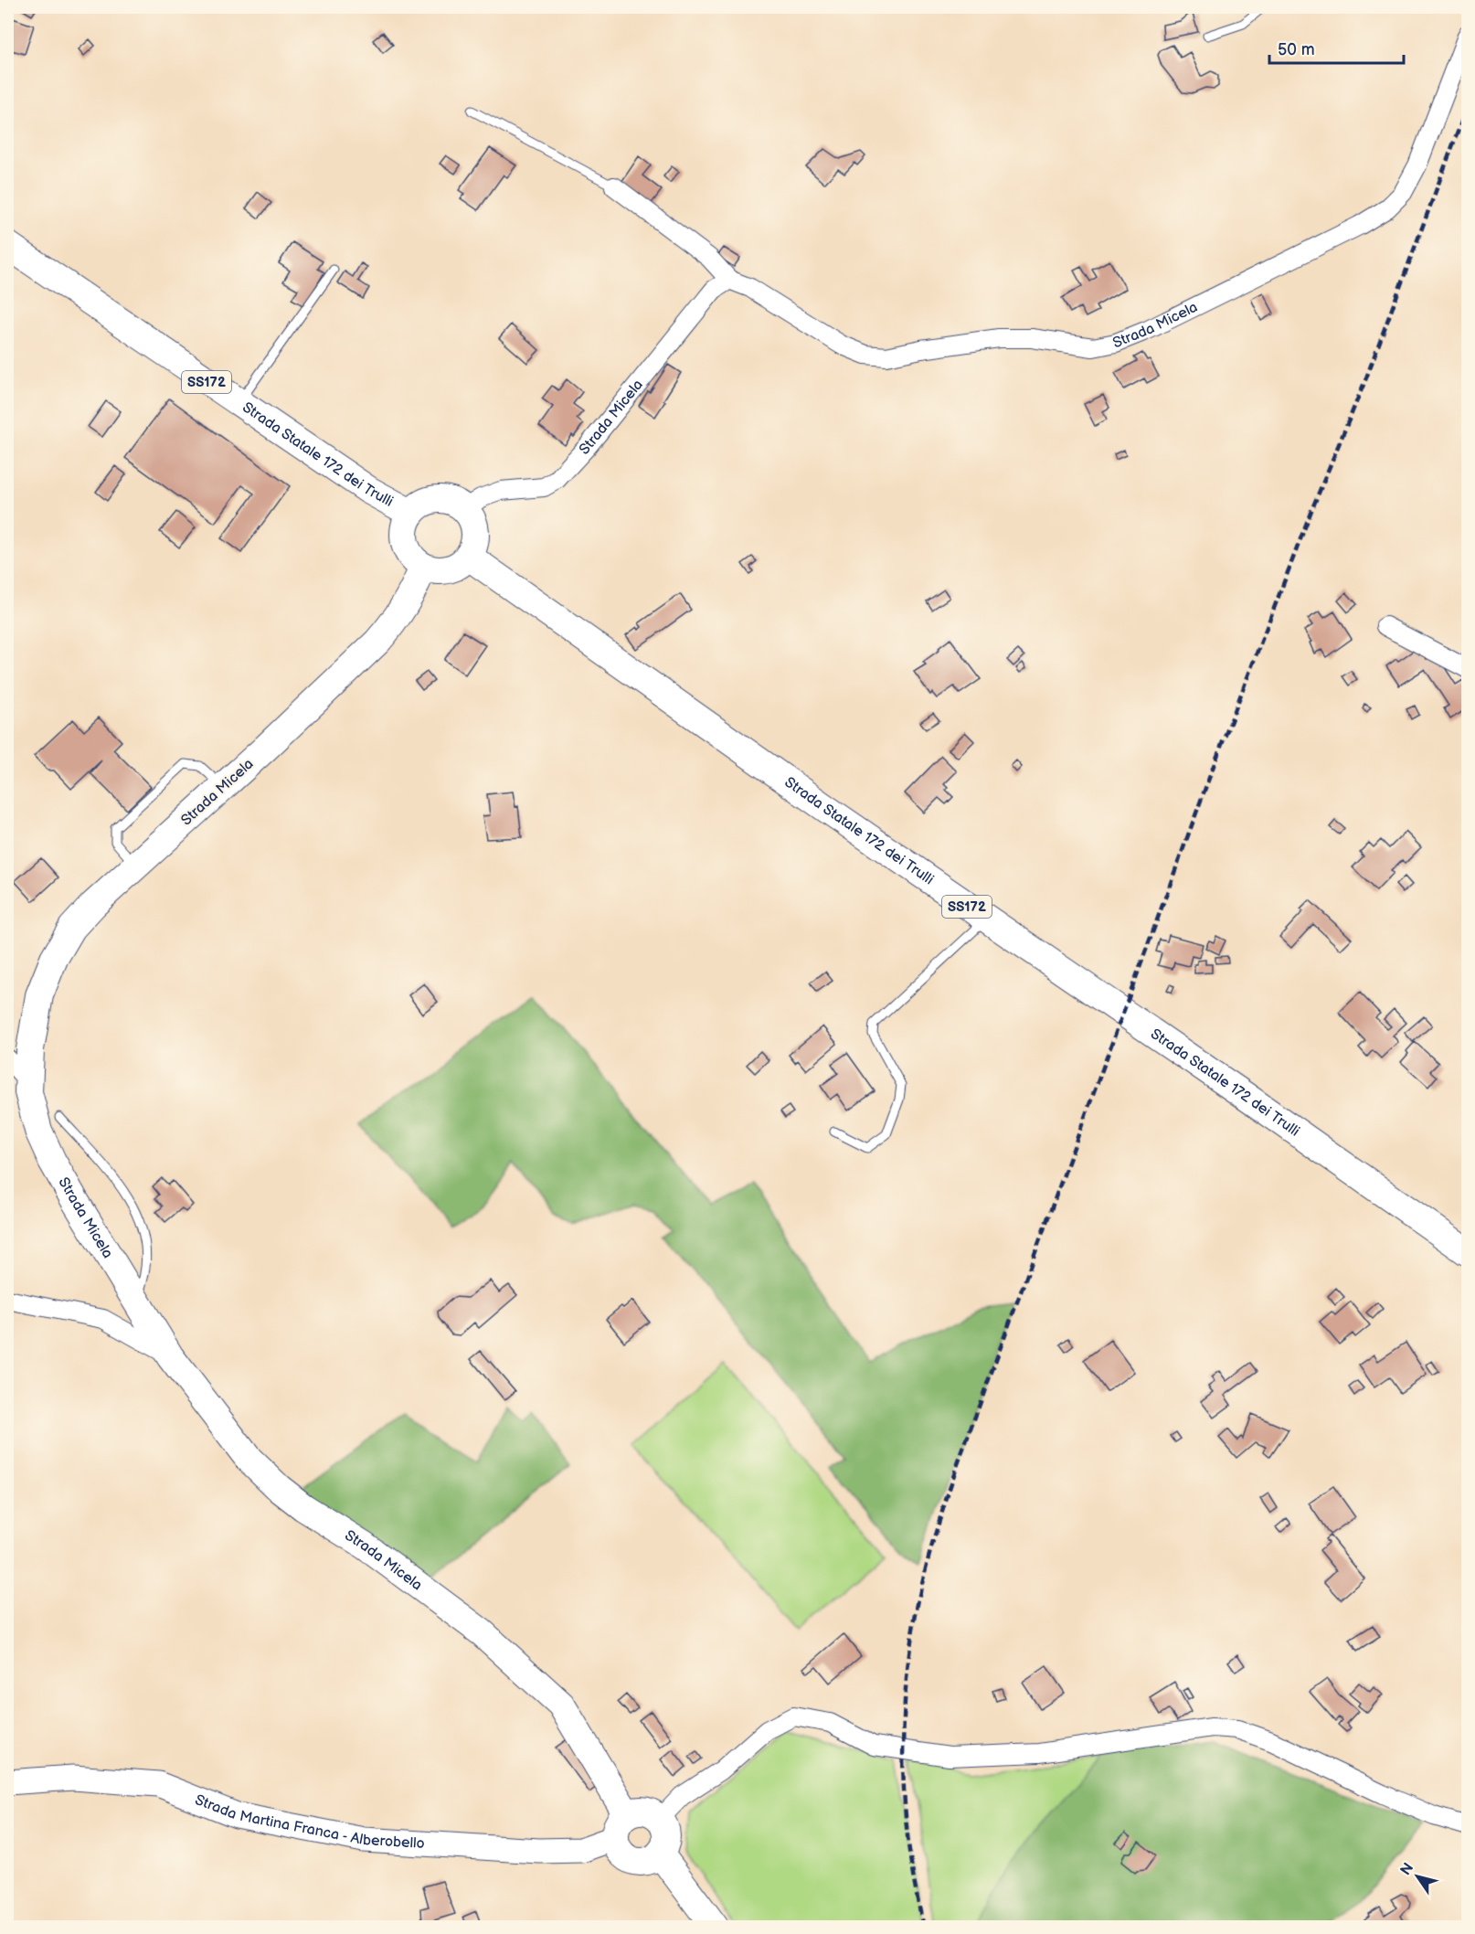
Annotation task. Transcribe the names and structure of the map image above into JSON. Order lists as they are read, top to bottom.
{
  "streets": {
    "main road": ["Strada Micela", "SS172", "Strada Statale 172 dei Trulli"],
    "street": ["Strada Martina Franca - Alberobello"]
  },
  "crossings": [
    ["Strada Micela", "Strada Statale 172 dei Trulli"],
    ["Strada Micela", "Strada Martina Franca - Alberobello"]
  ],
  "scale_bar": "50 m",
  "north": "top left"
}
